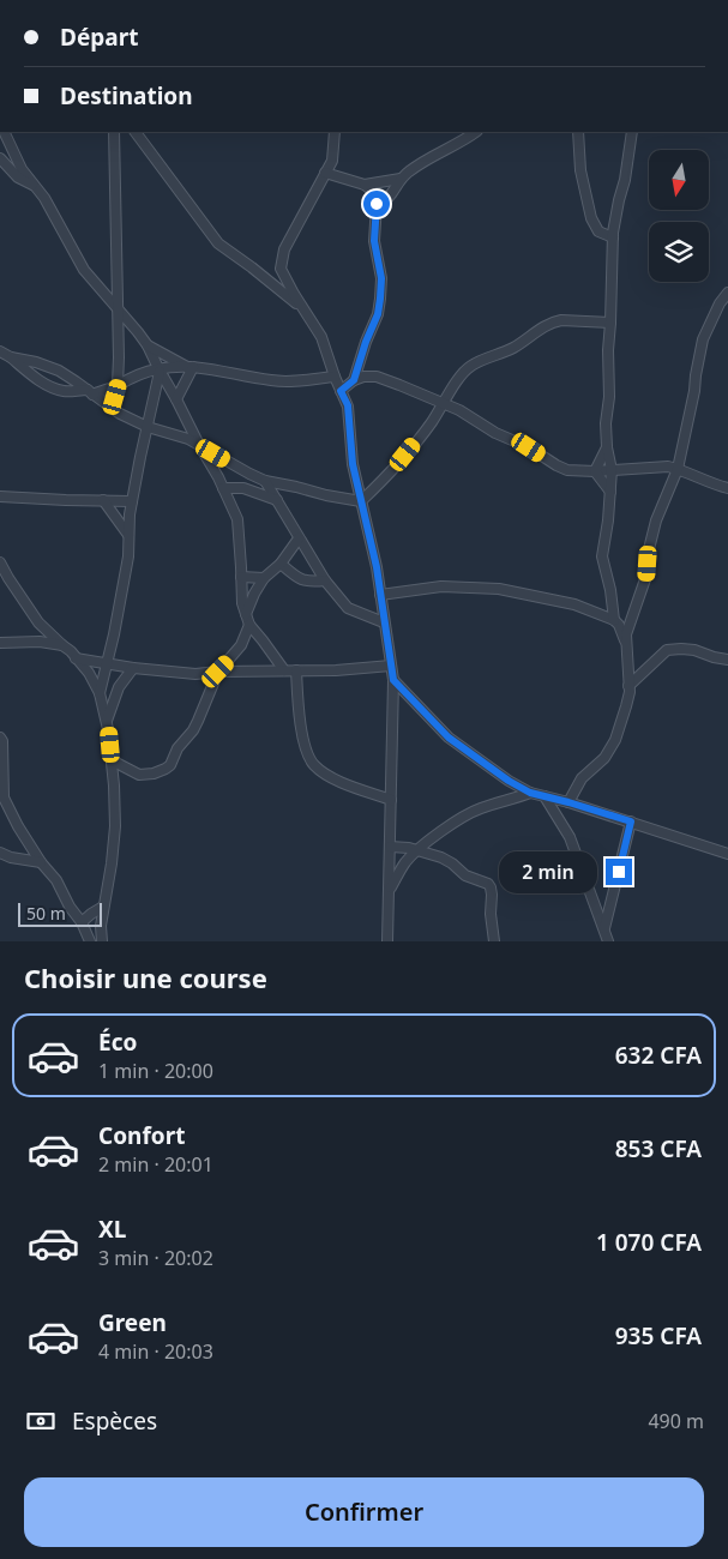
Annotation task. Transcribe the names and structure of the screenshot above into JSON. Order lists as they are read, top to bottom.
{
  "scale_bar": "50 m",
  "north": "bottom",
  "page": {
    "banner": ["Départ", "Destination"],
    "bubble": "2 min",
    "scale": "50 m",
    "heading": "Choisir une course",
    "list": [
      {
        "name": "Éco",
        "note": "1 min · 20:00",
        "value": "632 CFA"
      },
      {
        "name": "Confort",
        "note": "2 min · 20:01",
        "value": "853 CFA"
      },
      {
        "name": "XL",
        "note": "3 min · 20:02",
        "value": "1 070 CFA"
      },
      {
        "name": "Green",
        "note": "4 min · 20:03",
        "value": "935 CFA"
      }
    ],
    "pay": ["Espèces", "490 m"],
    "buttons": "Confirmer"
  }
}
